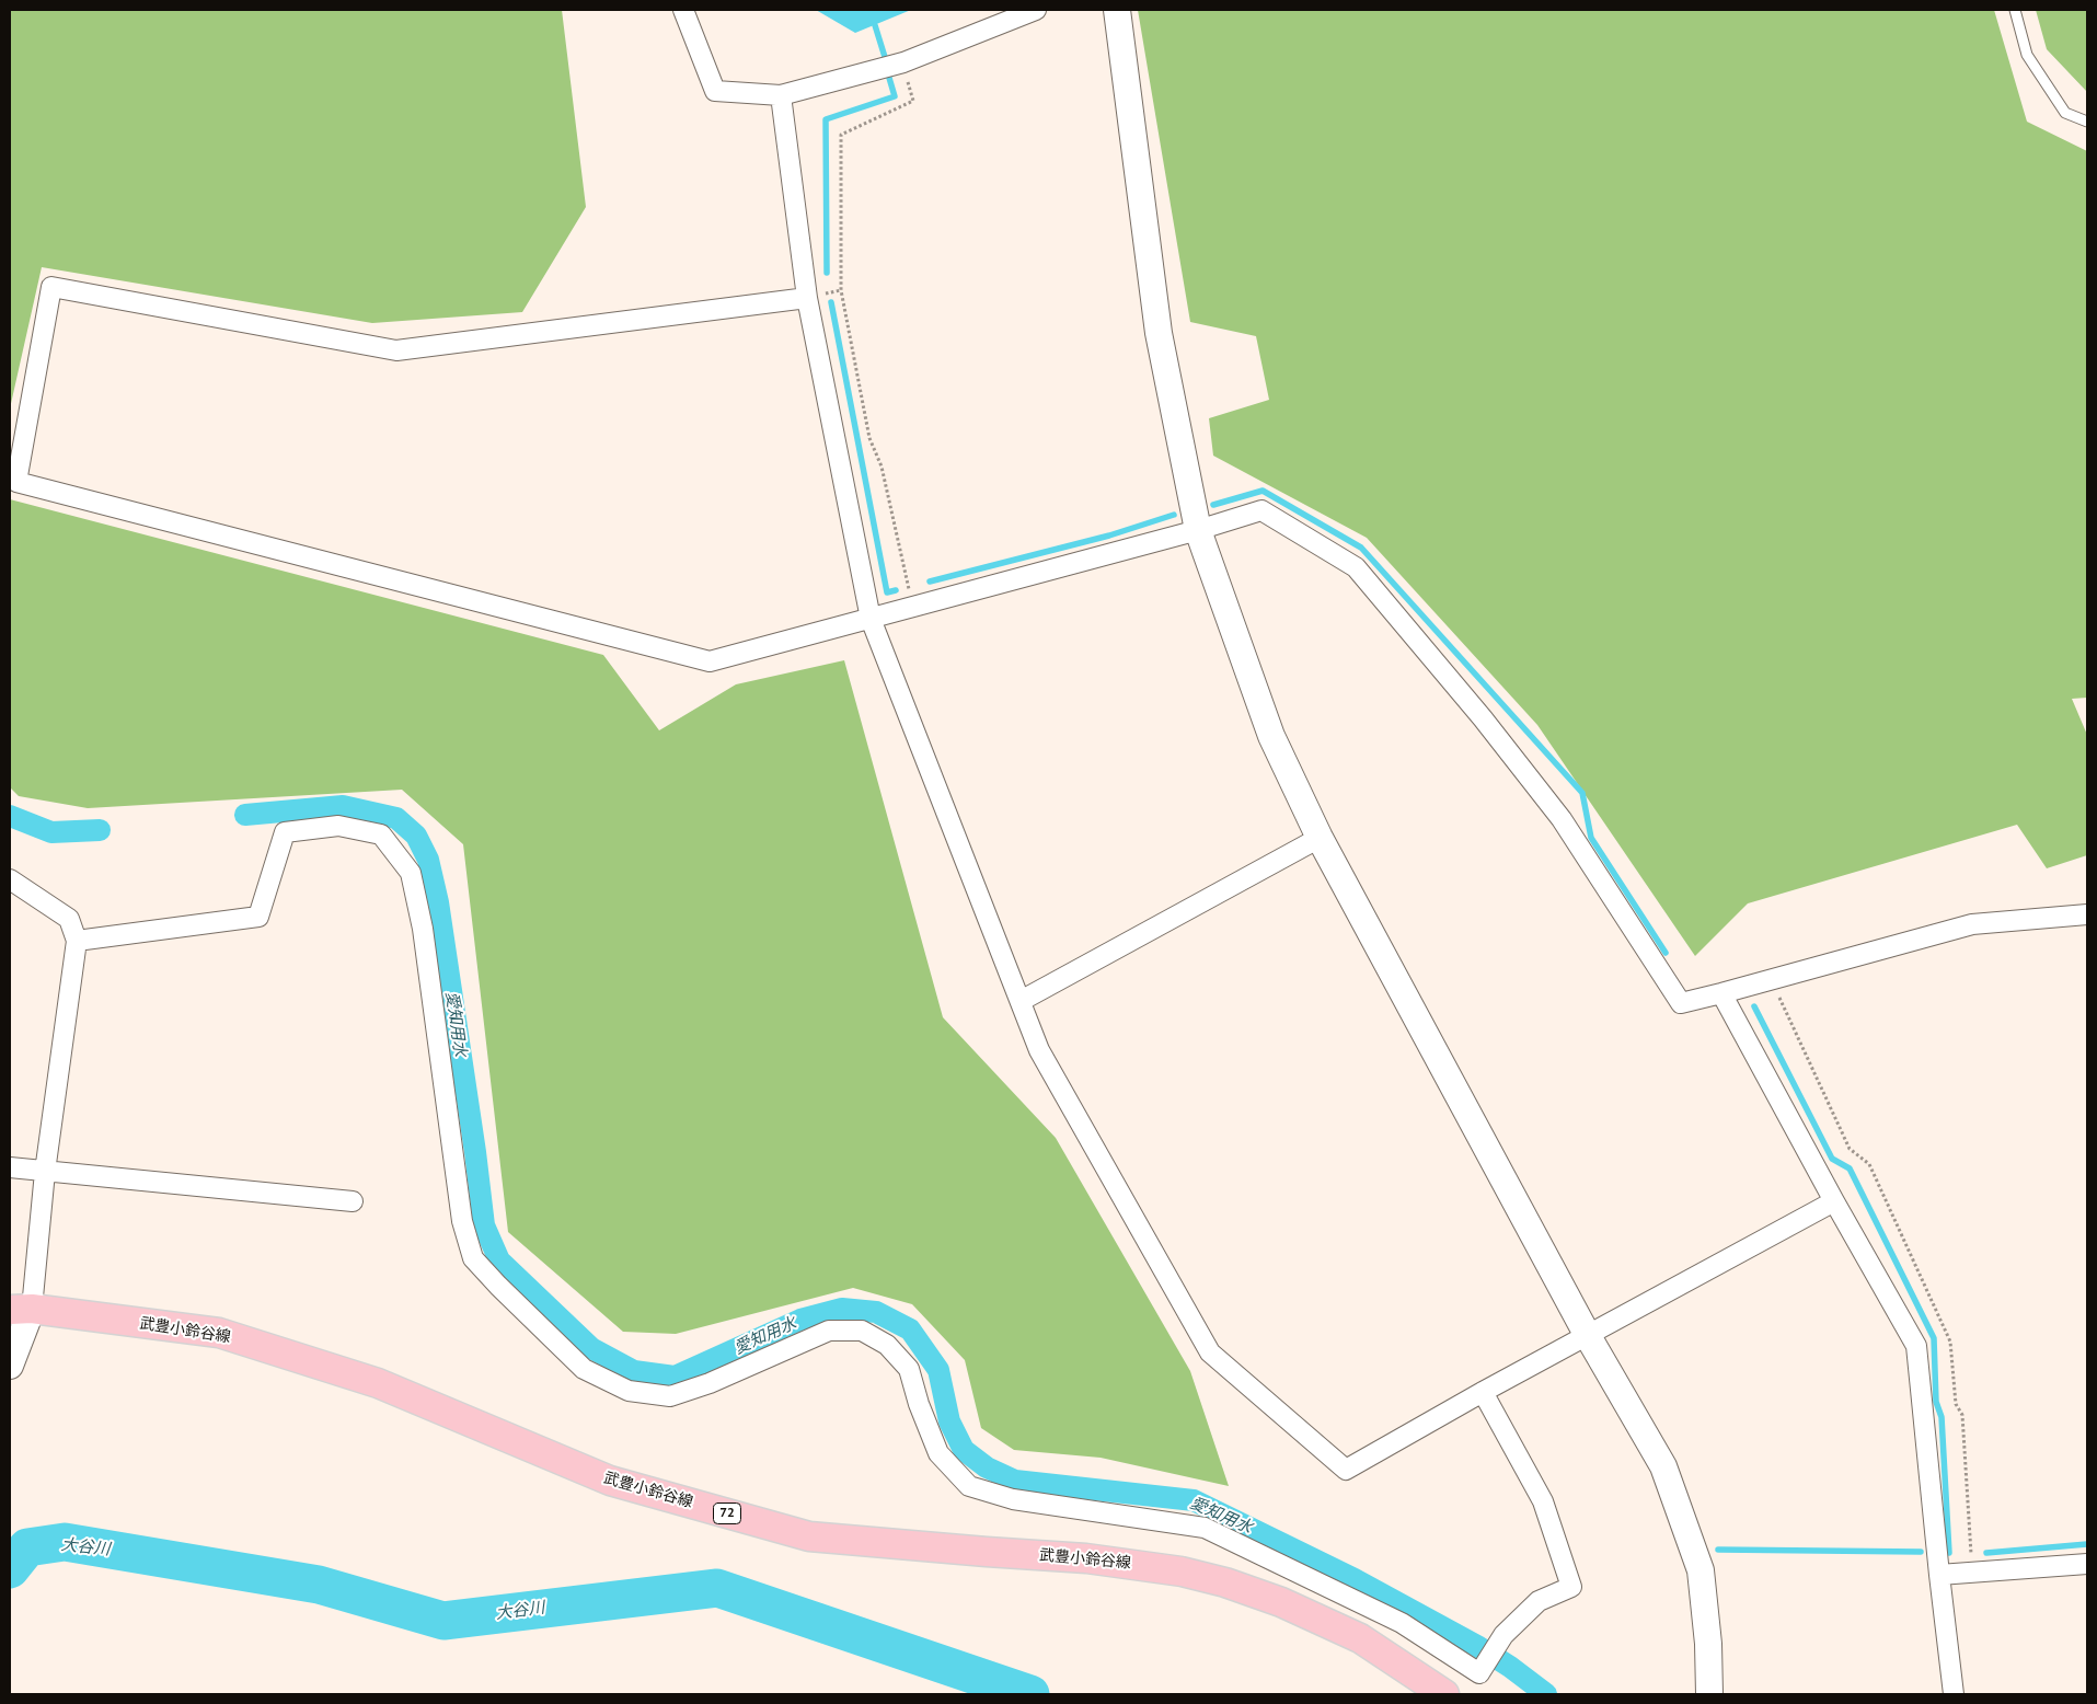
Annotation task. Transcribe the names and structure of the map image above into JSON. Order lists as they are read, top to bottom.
{
  "streets": {
    "main road": ["武豊小鈴谷線", "72"]
  },
  "water": ["愛知用水", "大谷川"]
}
